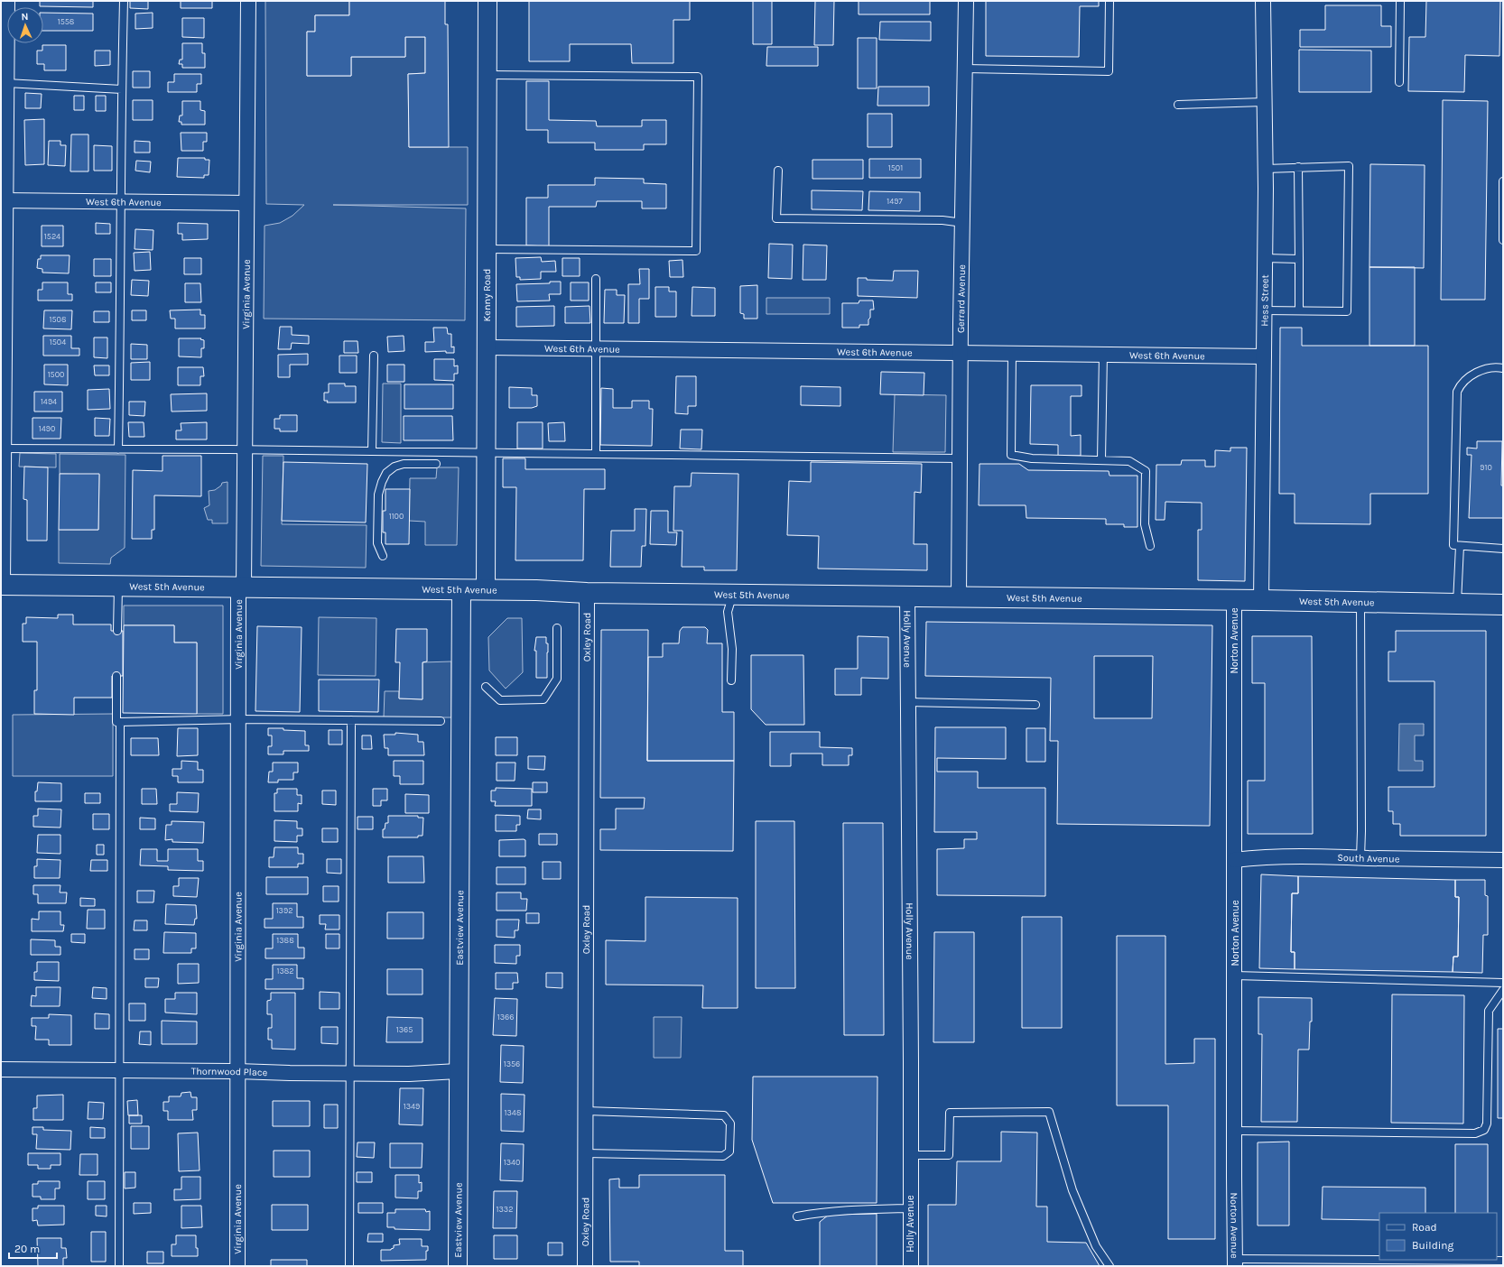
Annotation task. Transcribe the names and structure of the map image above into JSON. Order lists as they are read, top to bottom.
{
  "streets": {
    "main road": ["West 5th Avenue"],
    "street": [
      "West 6th Avenue",
      "Virginia Avenue",
      "Kenny Road",
      "Gerrard Avenue",
      "Hess Street",
      "Oxley Road",
      "Holly Avenue",
      "Norton Avenue",
      "South Avenue",
      "Eastview Avenue",
      "Thornwood Place"
    ]
  },
  "crossings": [
    ["West 6th Avenue", "Virginia Avenue"],
    ["West 6th Avenue", "Kenny Road"],
    ["West 6th Avenue", "Gerrard Avenue"],
    ["West 6th Avenue", "Hess Street"],
    ["Virginia Avenue", "West 5th Avenue"],
    ["Virginia Avenue", "Thornwood Place"],
    ["Kenny Road", "West 5th Avenue"],
    ["Gerrard Avenue", "West 5th Avenue"],
    ["Hess Street", "West 5th Avenue"],
    ["West 5th Avenue", "Oxley Road"],
    ["West 5th Avenue", "Holly Avenue"],
    ["West 5th Avenue", "Norton Avenue"],
    ["West 5th Avenue", "Eastview Avenue"],
    ["Norton Avenue", "South Avenue"],
    ["Eastview Avenue", "Thornwood Place"]
  ],
  "house_numbers": [
    "1558",
    "1501",
    "1497",
    "1524",
    "1508",
    "1504",
    "1500",
    "1494",
    "1490",
    "910",
    "1100",
    "1392",
    "1388",
    "1382",
    "1366",
    "1365",
    "1356",
    "1349",
    "1348",
    "1340",
    "1332"
  ],
  "legend": ["Road", "Building"],
  "scale_bar": "20 m",
  "north": "top"
}
